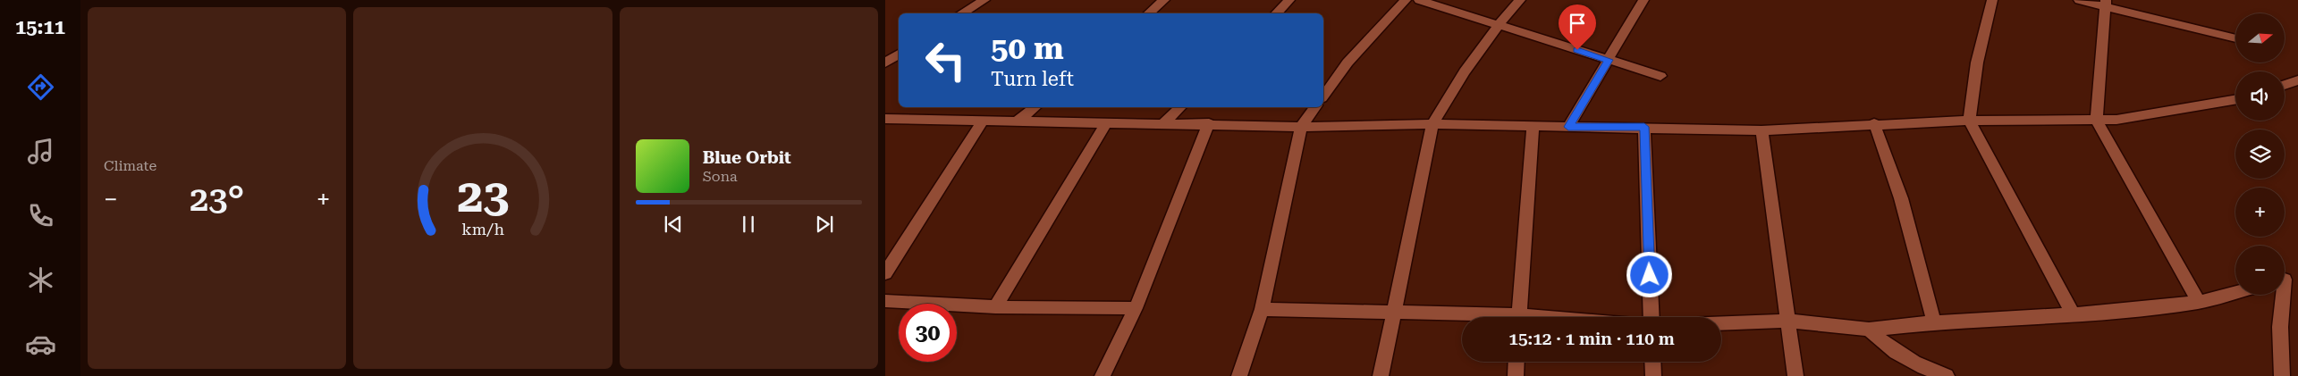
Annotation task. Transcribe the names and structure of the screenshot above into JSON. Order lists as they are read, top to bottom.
{
  "north": "right",
  "page": {
    "tabs": "15:11",
    "tile": "Climate",
    "map_buttons": ["+", "−"],
    "turn": ["50 m", "Turn left"],
    "song": ["Blue Orbit", "Sona"],
    "heat": ["−", "23°", "+"],
    "limit": "30",
    "trip": "15:12 · 1 min · 110 m",
    "gauge": ["23", "km/h"]
  }
}
